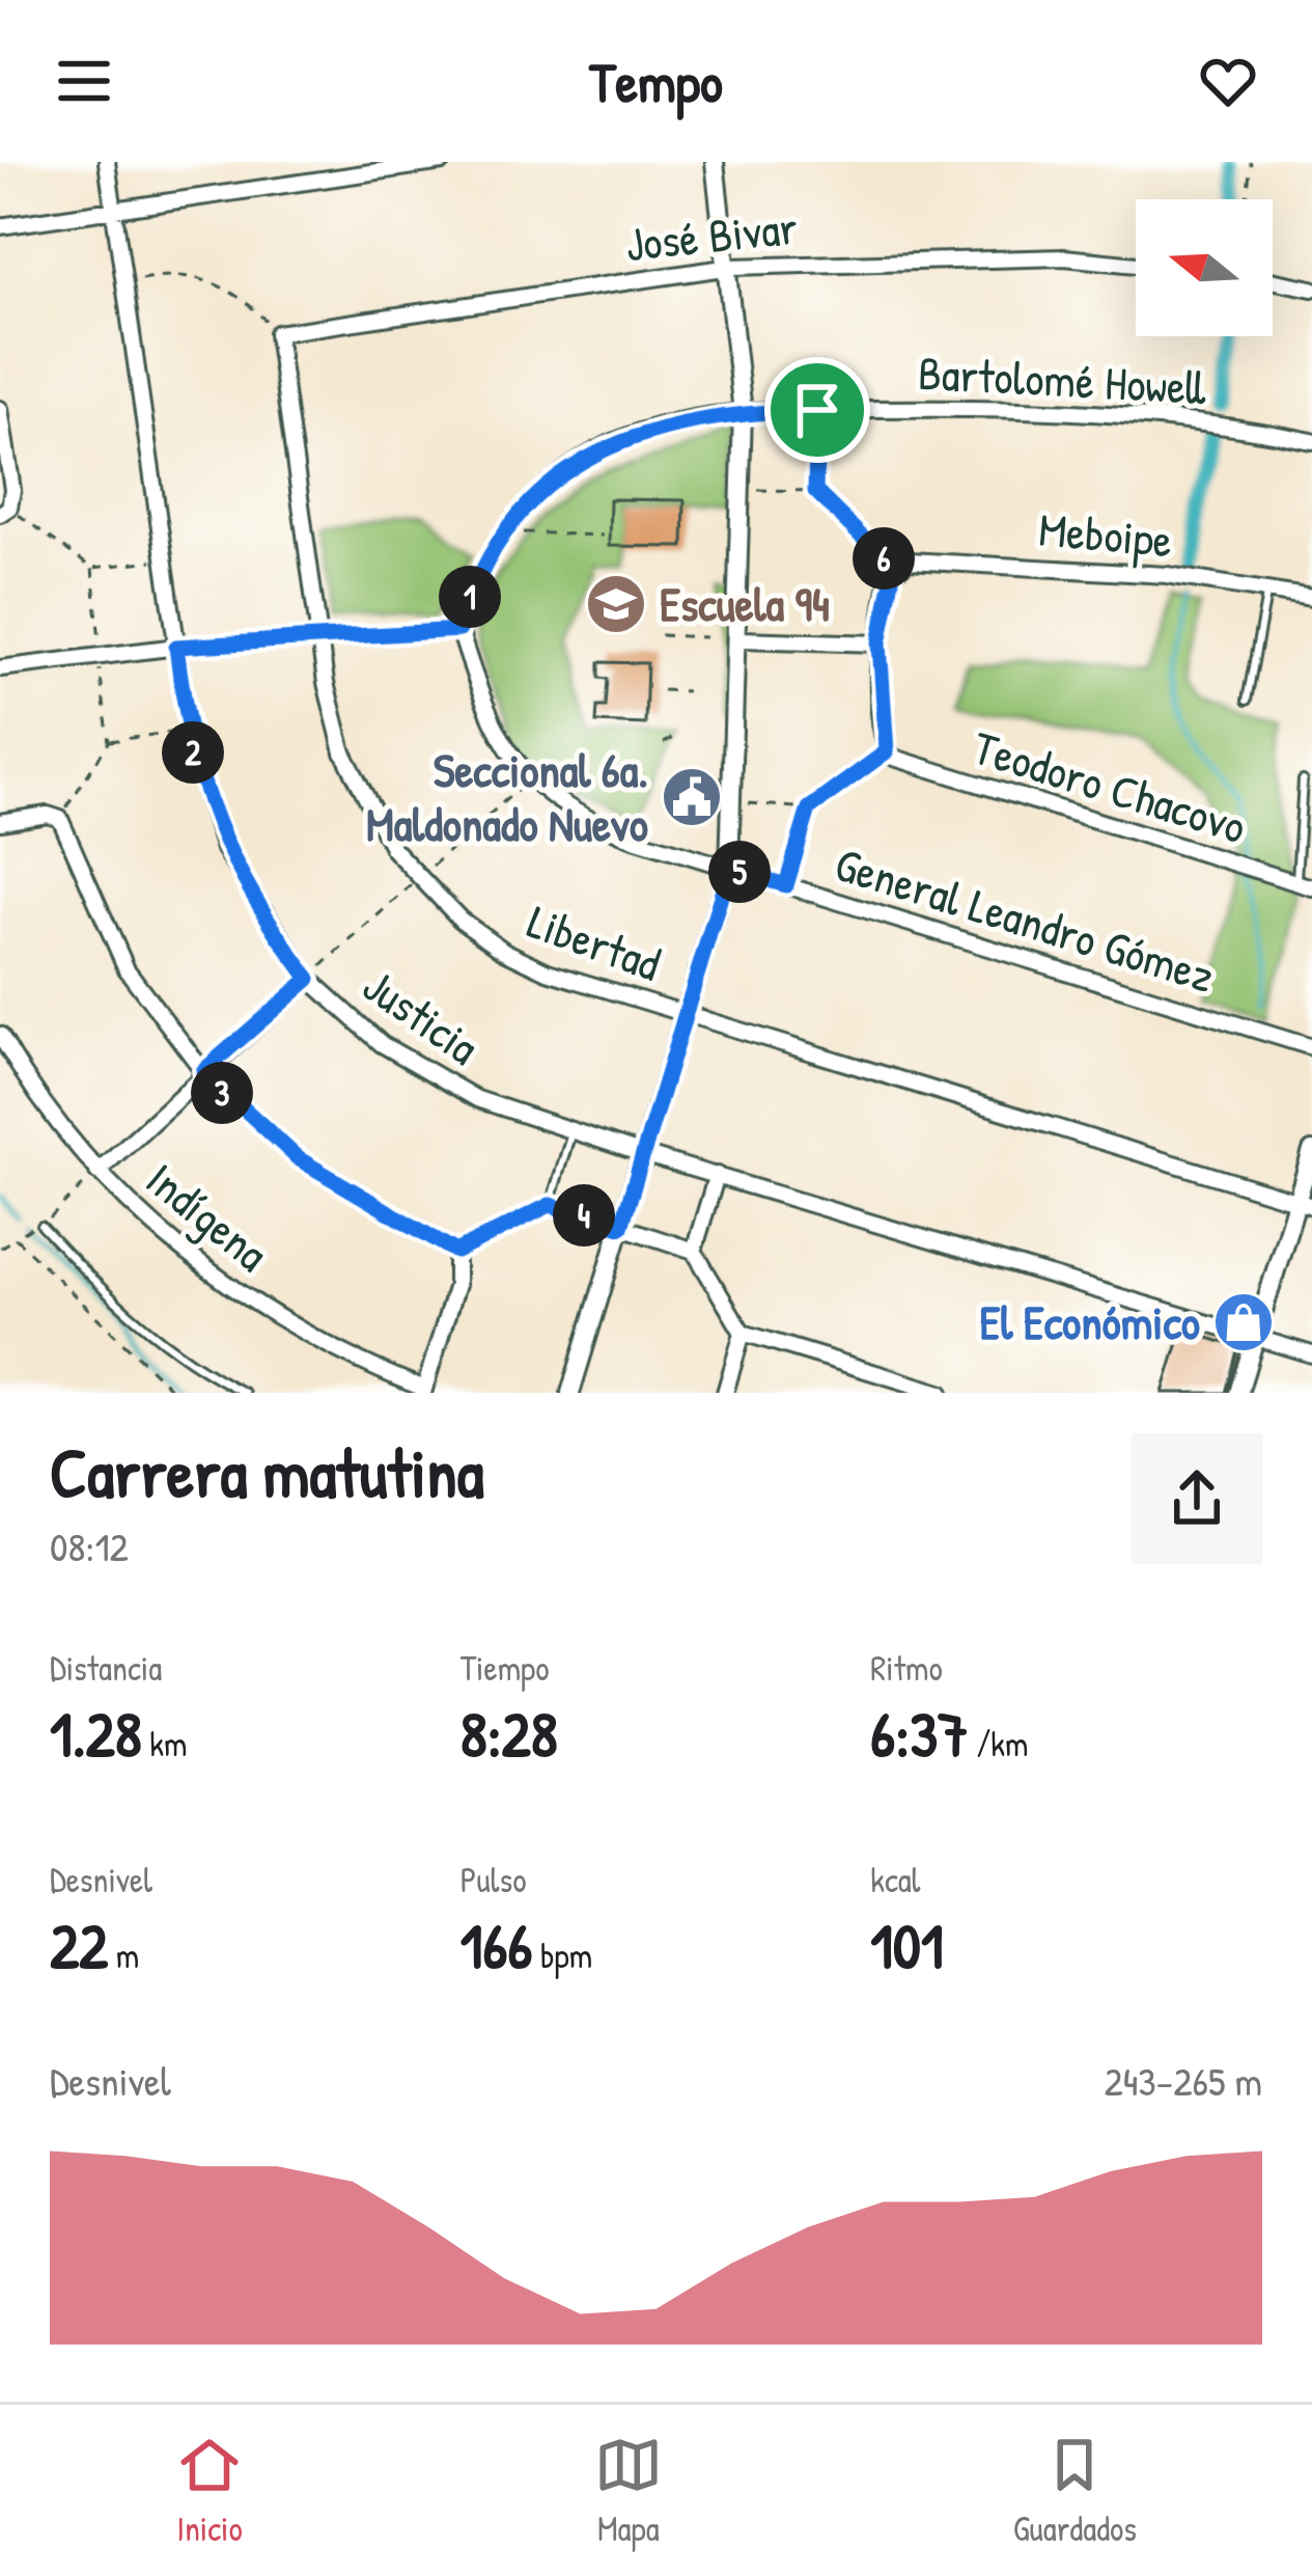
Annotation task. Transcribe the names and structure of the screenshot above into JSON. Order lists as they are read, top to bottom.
{
  "streets": {
    "street": [
      "José Bivar",
      "Bartolomé Howell",
      "Meboipe",
      "Teodoro Chacovo",
      "General Leandro Gómez",
      "Libertad",
      "Justicia",
      "Indígena"
    ]
  },
  "crossings": [
    ["José Bivar", "Libertad"],
    ["Bartolomé Howell", "General Leandro Gómez"]
  ],
  "places": {
    "school or university": ["Escuela 94"],
    "public building": ["Seccional 6a. Maldonado Nuevo"],
    "shop": ["El Económico"]
  },
  "north": "left",
  "page": {
    "header": "Tempo",
    "pins": [
      "6",
      "1",
      "2",
      "5",
      "3",
      "4"
    ],
    "heading": ["Carrera matutina", "08:12"],
    "stats": [
      ["Distancia", "1.28 km"],
      ["Tiempo", "8:28"],
      ["Ritmo", "6:37 /km"],
      ["Desnivel", "22 m"],
      ["Pulso", "166 bpm"],
      ["kcal", "101"]
    ],
    "chart": ["Desnivel", "243–265 m"],
    "tabs": ["Inicio", "Mapa", "Guardados"]
  }
}
